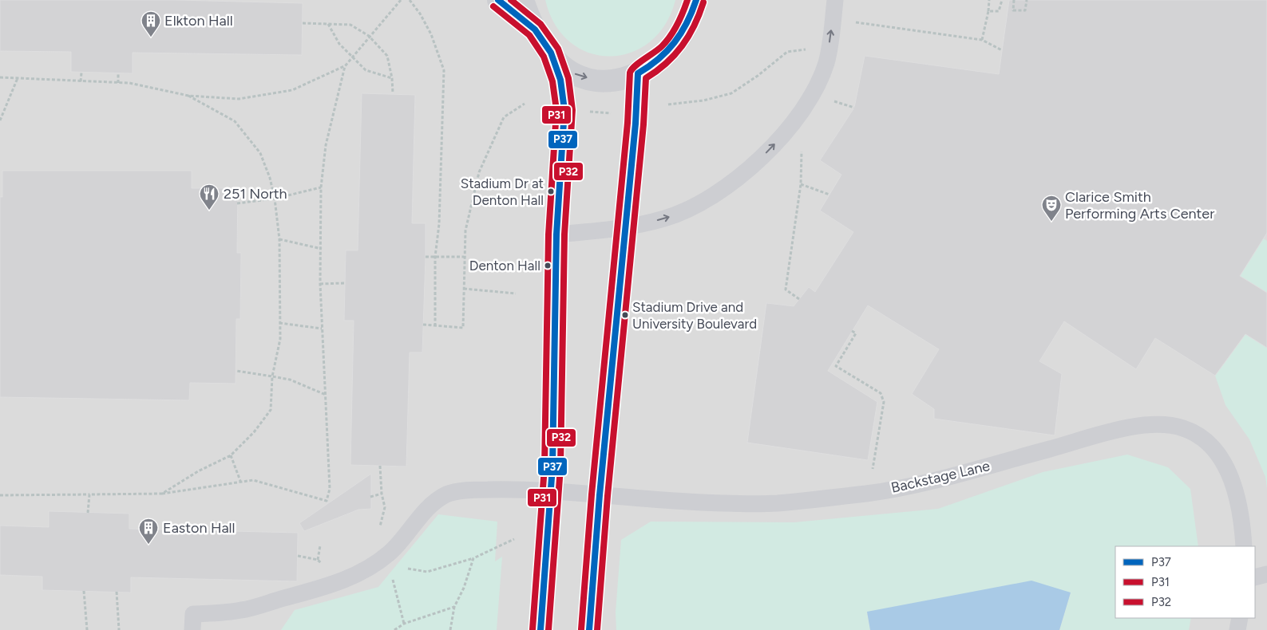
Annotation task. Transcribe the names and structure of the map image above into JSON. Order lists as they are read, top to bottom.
{
  "streets": {
    "lane": ["Backstage Lane"]
  },
  "places": {
    "building": ["Elkton Hall", "Easton Hall"],
    "other": ["Stadium Dr at Denton Hall", "Denton Hall", "Stadium Drive and University Boulevard"],
    "restaurant": ["251 North"],
    "theatre": ["Clarice Smith Performing Arts Center"]
  },
  "lines": ["transit line P37", "transit line P32", "transit line P31"],
  "legend": ["P37", "P31", "P32"]
}
